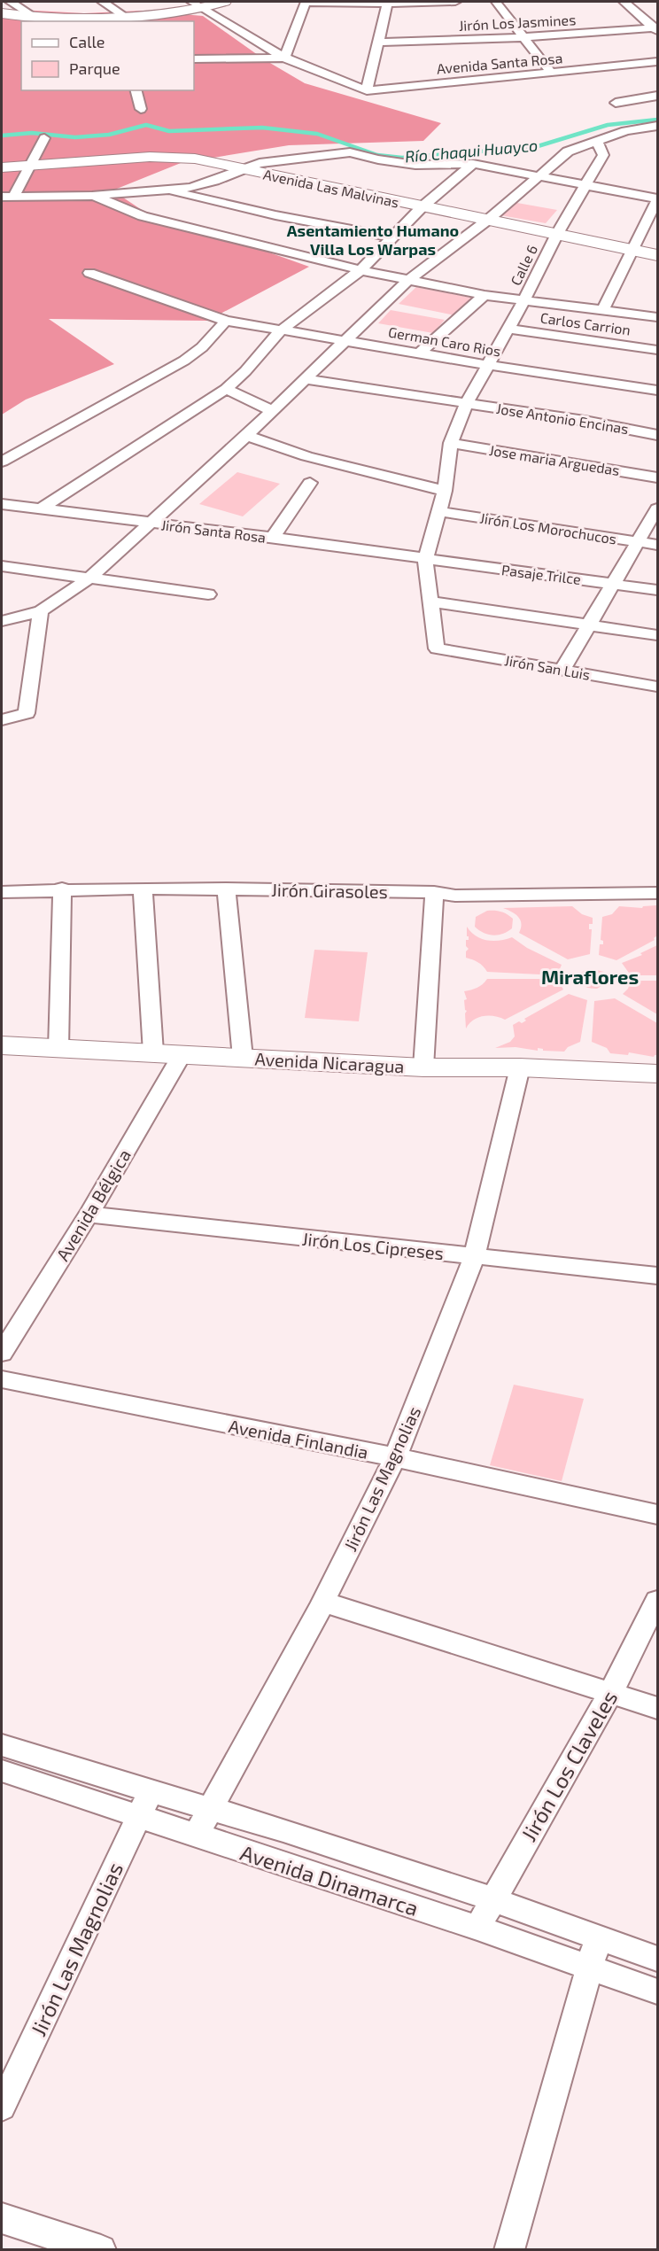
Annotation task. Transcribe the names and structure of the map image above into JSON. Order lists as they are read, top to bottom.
{
  "streets": {
    "street": [
      "Jirón Los Jasmines",
      "Avenida Santa Rosa",
      "Avenida Las Malvinas",
      "Calle 6",
      "Carlos Carrion",
      "German Caro Rios",
      "Jose Antonio Encinas",
      "Jose maria Arguedas",
      "Jirón Los Morochucos",
      "Jirón Santa Rosa",
      "Pasaje Trilce",
      "Jirón San Luis",
      "Jirón Girasoles",
      "Avenida Nicaragua",
      "Avenida Bélgica",
      "Jirón Los Cipreses",
      "Avenida Finlandia",
      "Jirón Las Magnolias",
      "Jirón Los Claveles",
      "Avenida Dinamarca"
    ]
  },
  "crossings": [
    ["Avenida Las Malvinas", "Calle 6"],
    ["Calle 6", "Carlos Carrion"],
    ["Calle 6", "German Caro Rios"],
    ["Calle 6", "Jose Antonio Encinas"],
    ["Calle 6", "Jose maria Arguedas"],
    ["Calle 6", "Jirón Los Morochucos"],
    ["Calle 6", "Jirón Santa Rosa"],
    ["Calle 6", "Pasaje Trilce"],
    ["Jirón Santa Rosa", "Pasaje Trilce"],
    ["Avenida Nicaragua", "Avenida Bélgica"],
    ["Avenida Nicaragua", "Jirón Las Magnolias"],
    ["Avenida Bélgica", "Jirón Los Cipreses"],
    ["Jirón Los Cipreses", "Jirón Las Magnolias"],
    ["Avenida Finlandia", "Jirón Las Magnolias"],
    ["Jirón Las Magnolias", "Avenida Dinamarca"],
    ["Jirón Los Claveles", "Avenida Dinamarca"]
  ],
  "districts": ["Asentamiento Humano Villa Los Warpas", "Miraflores"],
  "water": ["Río Chaqui Huayco"],
  "legend": ["Calle", "Parque"]
}
